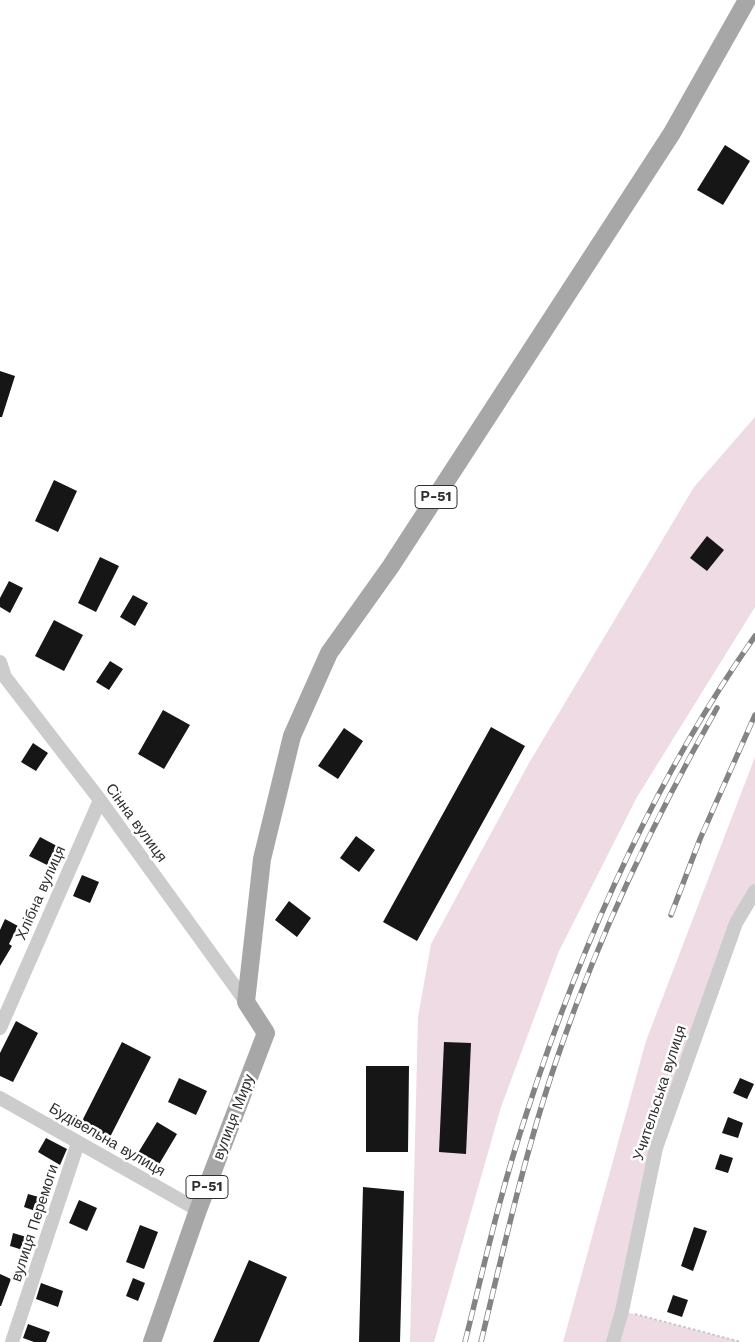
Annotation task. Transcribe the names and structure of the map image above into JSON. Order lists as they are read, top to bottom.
{
  "streets": {
    "main road": ["Р-51", "вулиця Миру"],
    "street": [
      "Сінна вулиця",
      "Хлібна вулиця",
      "Учительська вулиця",
      "Будівельна вулиця",
      "вулиця Перемоги"
    ]
  },
  "crossings": [
    ["Р-51", "Сінна вулиця"],
    ["Р-51", "вулиця Миру"],
    ["Сінна вулиця", "Хлібна вулиця"],
    ["Сінна вулиця", "вулиця Миру"],
    ["вулиця Миру", "Будівельна вулиця"],
    ["Будівельна вулиця", "вулиця Перемоги"]
  ]
}
